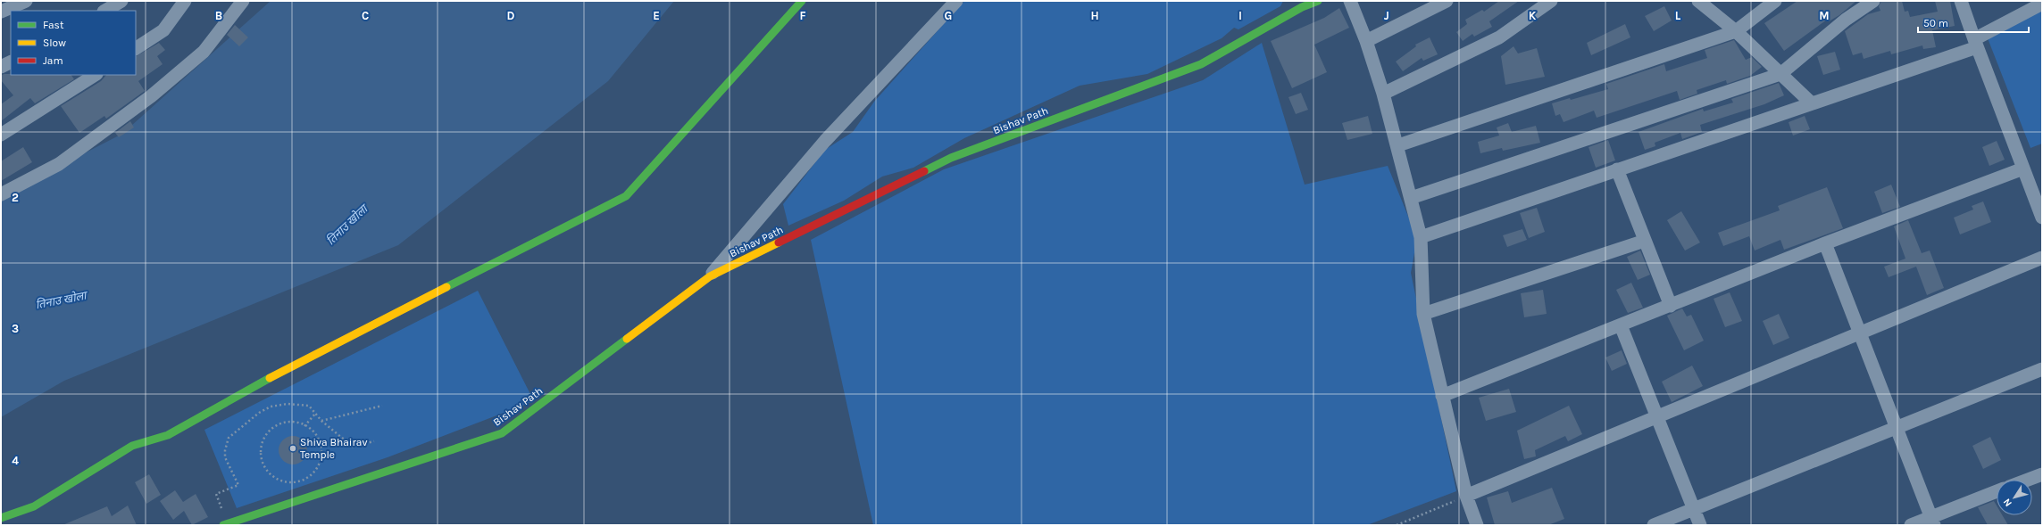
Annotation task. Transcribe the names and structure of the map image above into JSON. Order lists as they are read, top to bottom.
{
  "streets": {
    "street": ["Bishav Path"]
  },
  "water": ["तिनाउ खोला"],
  "places": ["Shiva Bhairav Temple"],
  "legend": ["Fast", "Slow", "Jam"],
  "scale_bar": "50 m",
  "north": "bottom left",
  "grid": {
    "columns": [
      "B",
      "C",
      "D",
      "E",
      "F",
      "G",
      "H",
      "I",
      "J",
      "K",
      "L",
      "M"
    ],
    "rows": ["2", "3", "4"]
  }
}
